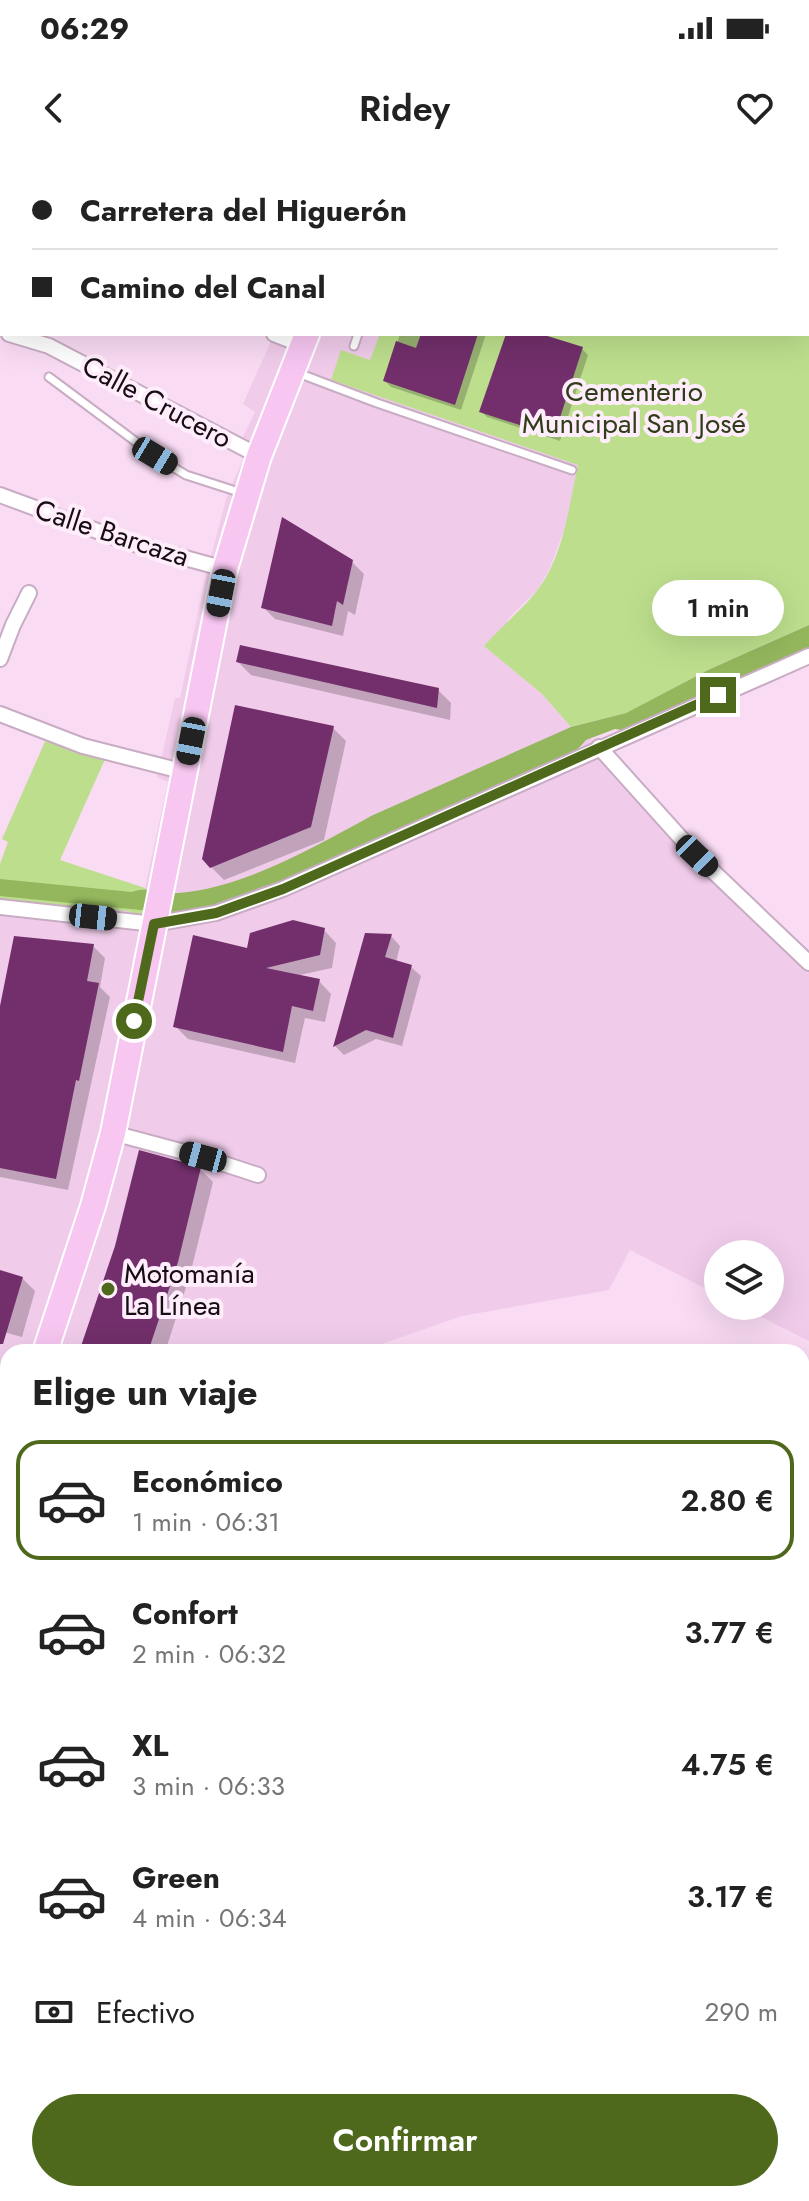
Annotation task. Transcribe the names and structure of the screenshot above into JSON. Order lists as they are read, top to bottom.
{
  "streets": {
    "street": ["Calle Crucero", "Calle Barcaza"]
  },
  "parks": ["Cementerio Municipal San José"],
  "places": ["Motomanía La Línea"],
  "page": {
    "status": "06:29",
    "header": "Ridey",
    "banner": ["Carretera del Higuerón", "Camino del Canal"],
    "bubble": "1 min",
    "heading": "Elige un viaje",
    "list": [
      {
        "name": "Económico",
        "note": "1 min · 06:31",
        "value": "2.80 €"
      },
      {
        "name": "Confort",
        "note": "2 min · 06:32",
        "value": "3.77 €"
      },
      {
        "name": "XL",
        "note": "3 min · 06:33",
        "value": "4.75 €"
      },
      {
        "name": "Green",
        "note": "4 min · 06:34",
        "value": "3.17 €"
      }
    ],
    "pay": ["Efectivo", "290 m"],
    "buttons": "Confirmar"
  }
}
